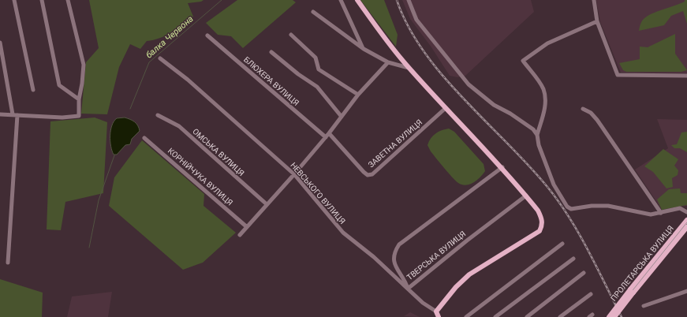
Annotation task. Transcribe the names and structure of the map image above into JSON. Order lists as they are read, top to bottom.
{
  "streets": {
    "main road": ["ПРОЛЕТАРСЬКА ВУЛИЦЯ"],
    "street": [
      "БЛЮХЕРА ВУЛИЦЯ",
      "ЗАВЕТНА ВУЛИЦЯ",
      "ОМСЬКА ВУЛИЦЯ",
      "КОРНІЙЧУКА ВУЛИЦЯ",
      "НЕВСЬКОГО ВУЛИЦЯ",
      "ТВЕРСЬКА ВУЛИЦЯ"
    ]
  },
  "crossings": [
    ["БЛЮХЕРА ВУЛИЦЯ", "ЗАВЕТНА ВУЛИЦЯ"],
    ["НЕВСЬКОГО ВУЛИЦЯ", "ТВЕРСЬКА ВУЛИЦЯ"]
  ],
  "water": ["балка Червона"]
}
